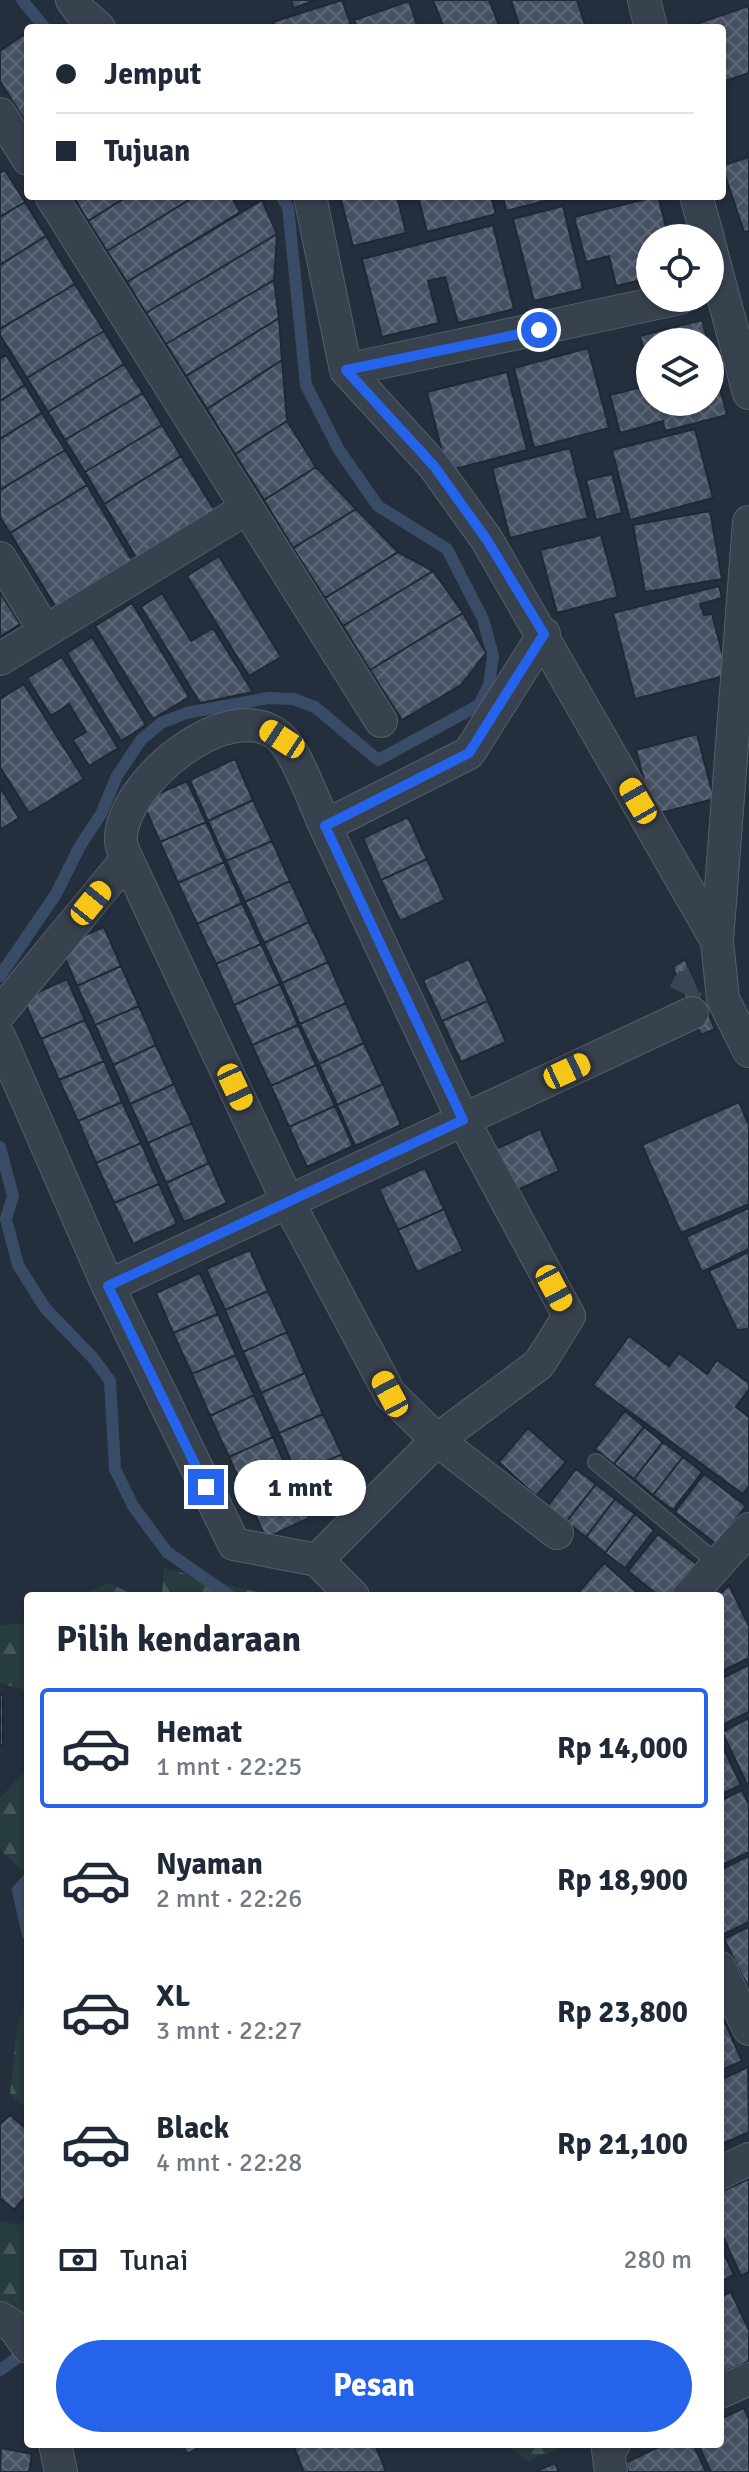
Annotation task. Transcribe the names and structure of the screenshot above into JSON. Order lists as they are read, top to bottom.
{
  "page": {
    "banner": ["Jemput", "Tujuan"],
    "bubble": "1 mnt",
    "heading": "Pilih kendaraan",
    "list": [
      {
        "name": "Hemat",
        "note": "1 mnt · 22:25",
        "value": "Rp 14,000"
      },
      {
        "name": "Nyaman",
        "note": "2 mnt · 22:26",
        "value": "Rp 18,900"
      },
      {
        "name": "XL",
        "note": "3 mnt · 22:27",
        "value": "Rp 23,800"
      },
      {
        "name": "Black",
        "note": "4 mnt · 22:28",
        "value": "Rp 21,100"
      }
    ],
    "pay": ["Tunai", "280 m"],
    "buttons": "Pesan"
  }
}
